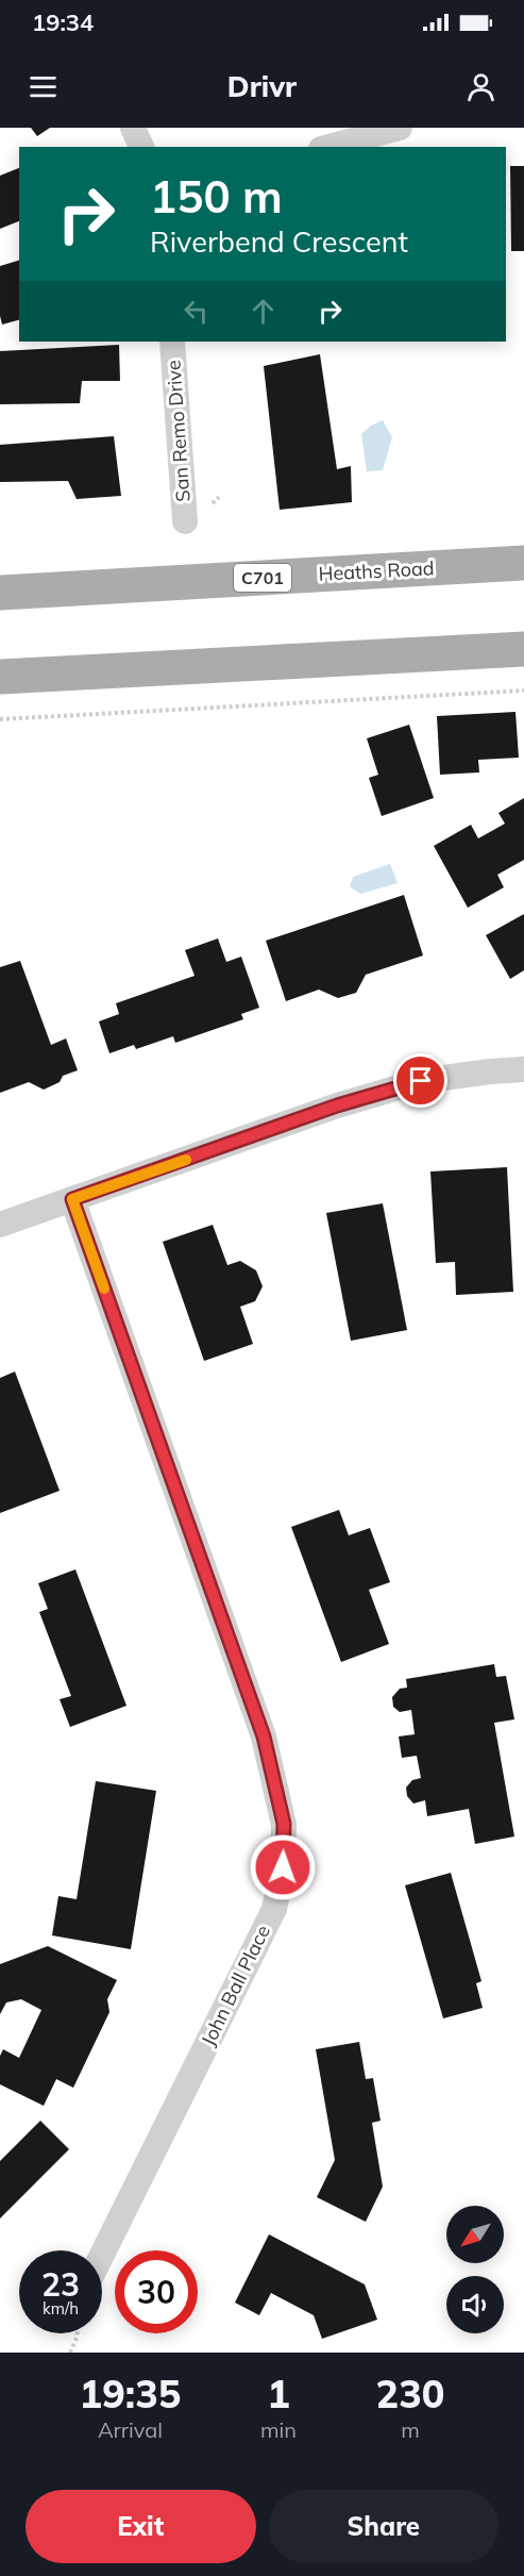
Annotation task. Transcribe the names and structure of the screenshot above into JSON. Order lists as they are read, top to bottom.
{
  "streets": {
    "main road": ["Heaths Road", "C701"],
    "street": ["San Remo Drive", "John Ball Place"]
  },
  "north": "bottom left",
  "page": {
    "status": "19:34",
    "header": "Drivr",
    "turn": ["150 m", "Riverbend Crescent"],
    "speed": "23 km/h",
    "limit": "30",
    "eta": [
      "19:35",
      "Arrival",
      "1",
      "min",
      "230",
      "m"
    ],
    "buttons": ["Exit", "Share"]
  }
}
